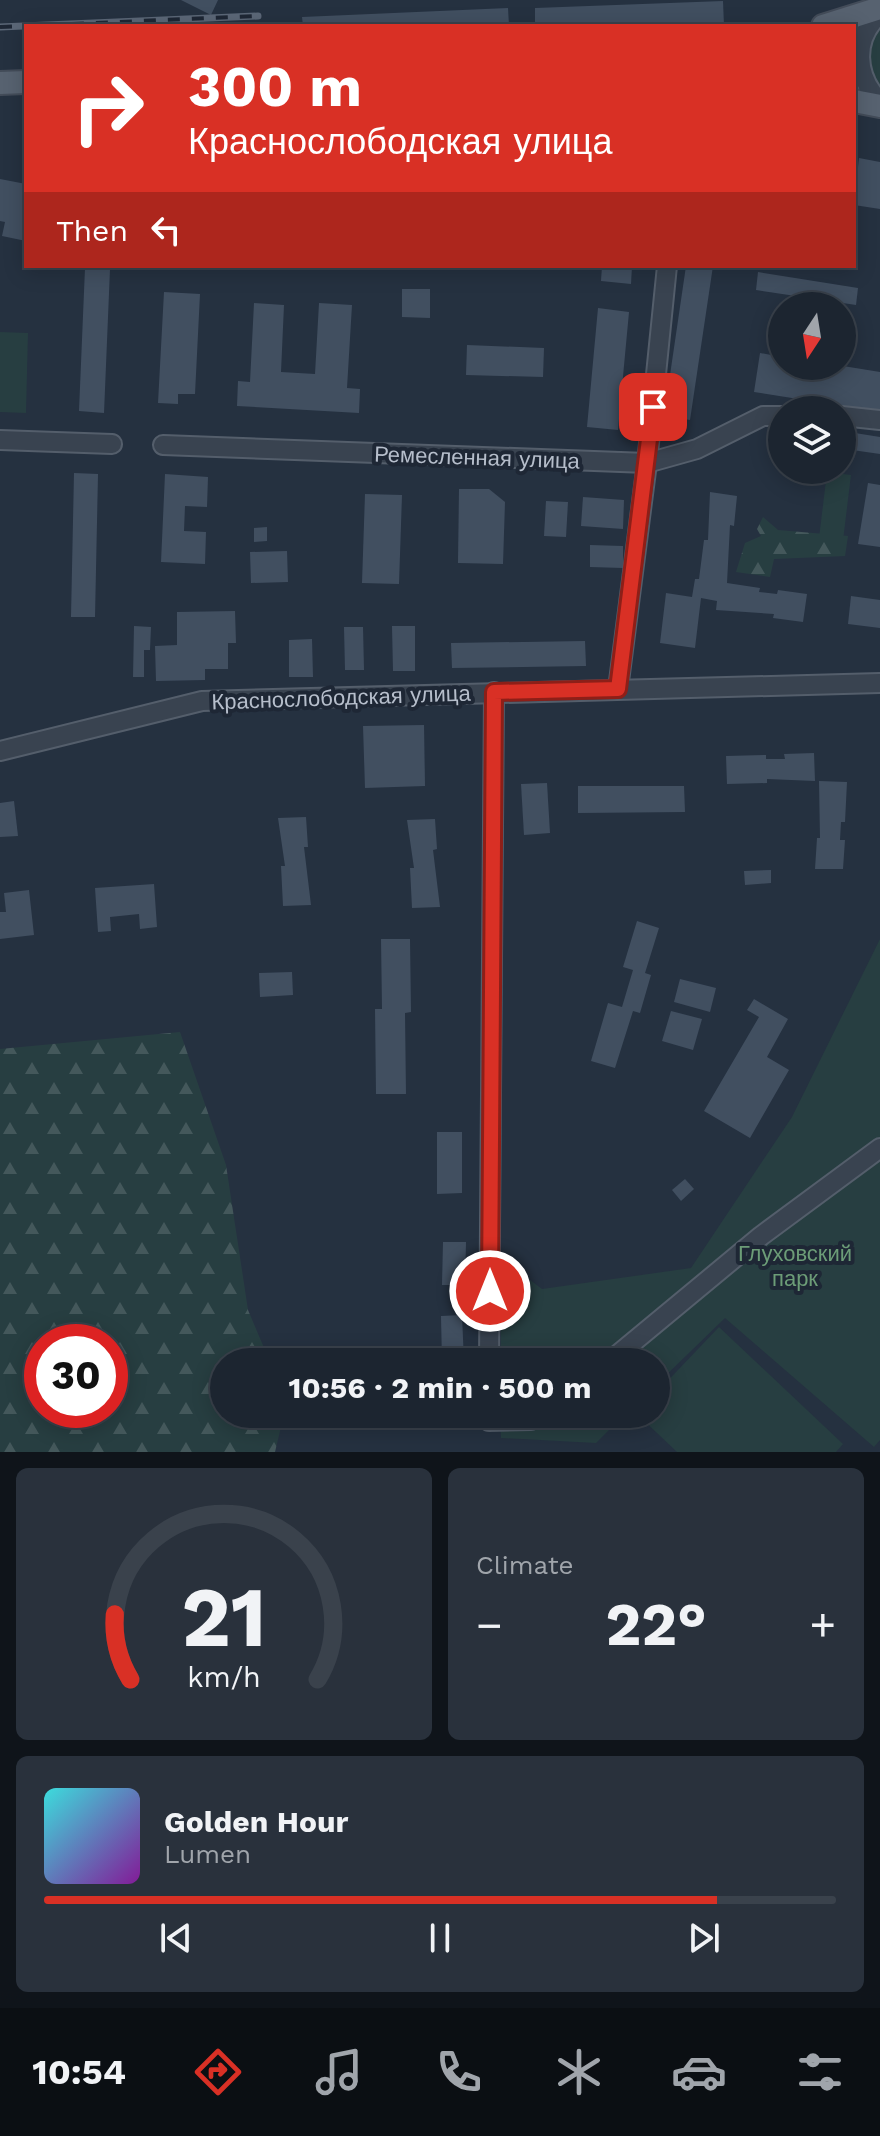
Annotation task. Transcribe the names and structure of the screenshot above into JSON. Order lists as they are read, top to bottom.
{
  "streets": {
    "street": ["Ремесленная улица", "Краснослободская улица"]
  },
  "parks": ["Глуховский парк"],
  "north": "bottom",
  "page": {
    "turn": ["300 m", "Краснослободская улица"],
    "then": "Then",
    "limit": "30",
    "trip": "10:56 · 2 min · 500 m",
    "tile": "Climate",
    "heat": ["−", "22°", "+"],
    "song": ["Golden Hour", "Lumen"],
    "tabs": "10:54",
    "gauge": ["21", "km/h"]
  }
}
